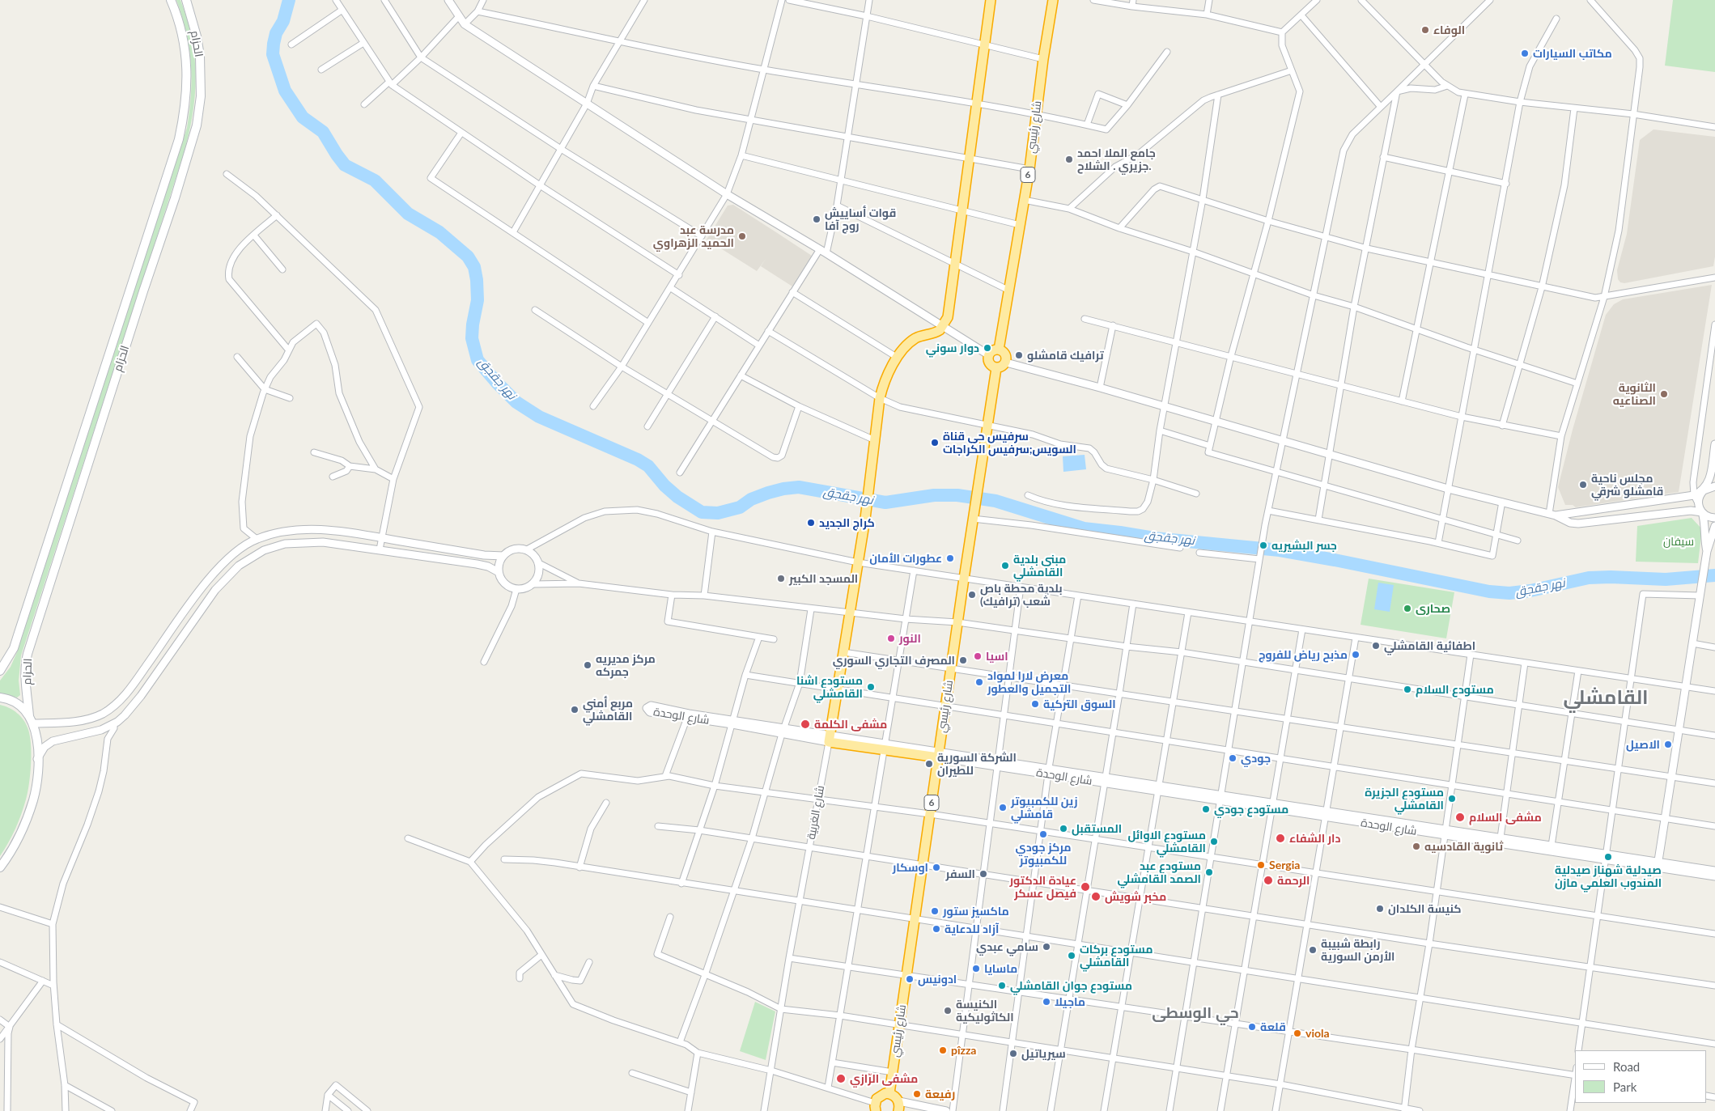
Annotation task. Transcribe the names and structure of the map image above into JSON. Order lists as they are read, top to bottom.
{
  "streets": {
    "highway": [
      "شارع رئيسي",
      "6",
      "شارع الوحدة",
      "شارع الغربية"
    ],
    "main road": ["الحزام"]
  },
  "crossings": [
    ["شارع رئيسي", "شارع الوحدة"],
    ["شارع الوحدة", "شارع الغربية"]
  ],
  "districts": ["القامشلي", "حي الوسطى"],
  "water": ["نهر جقجق"],
  "parks": ["سيفان"],
  "places": [
    "الوفاء",
    "مكاتب السيارات",
    "جامع الملا احمد جزيري . الشلاح.",
    "قوات أساييش روج آفا",
    "مدرسة عبد الحميد الزهراوي",
    "دوار سوني",
    "ترافيك قامشلو",
    "الثانوية الصناعيه",
    "سرفيس حي قناة السويس;سرفيس الكراجات",
    "مجلس ناحية قامشلو شرقي",
    "كراج الجديد",
    "جسر البشيريه",
    "عطورات الأمان",
    "مبنى بلدية القامشلي",
    "المسجد الكبير",
    "بلدية محطة باص شعب (ترافيك)",
    "صحارى",
    "النور",
    "اطفائية القامشلي",
    "مذبح رياض للفروج",
    "اسيا",
    "المصرف التجاري السوري",
    "مركز مديريه جمركه",
    "معرض لارا لمواد التجميل والعطور",
    "مستودع اشنا القامشلي",
    "مستودع السلام",
    "السوق التركية",
    "مربع أمني القامشلي",
    "مشفى الكلمة",
    "الاصيل",
    "جودي",
    "الشركة السورية للطيران",
    "مستودع الجزيرة القامشلي",
    "زين للكمبيوتر قامشلي",
    "مستودع جودي",
    "مشفى السلام",
    "المستقبل",
    "مركز جودي للكمبيوتر",
    "دار الشفاء",
    "مستودع الاوائل القامشلي",
    "ثانوية القادسيه",
    "صيدلية شهناز صيدلية المندوب العلمي مازن",
    "Sergia",
    "اوسكار",
    "مستودع عبد الصمد القامشلي",
    "السفر",
    "الرحمة",
    "عيادة الدكتور فيصل عسكر",
    "مخبر شويش",
    "كنيسة الكلدان",
    "ماكسيز ستور",
    "آزاد للدعاية",
    "سامي عبدي",
    "رابطة شبيبة اﻷرمن السورية",
    "مستودع بركات القامشلي",
    "ماسايا",
    "ادونيس",
    "مستودع جوان القامشلي",
    "ماجيلا",
    "الكنيسة الكاثوليكية",
    "قلعة",
    "viola",
    "pîzza",
    "سيرياتيل",
    "مشفى الرّازي",
    "رفيعة"
  ],
  "legend": ["Road", "Park"]
}
